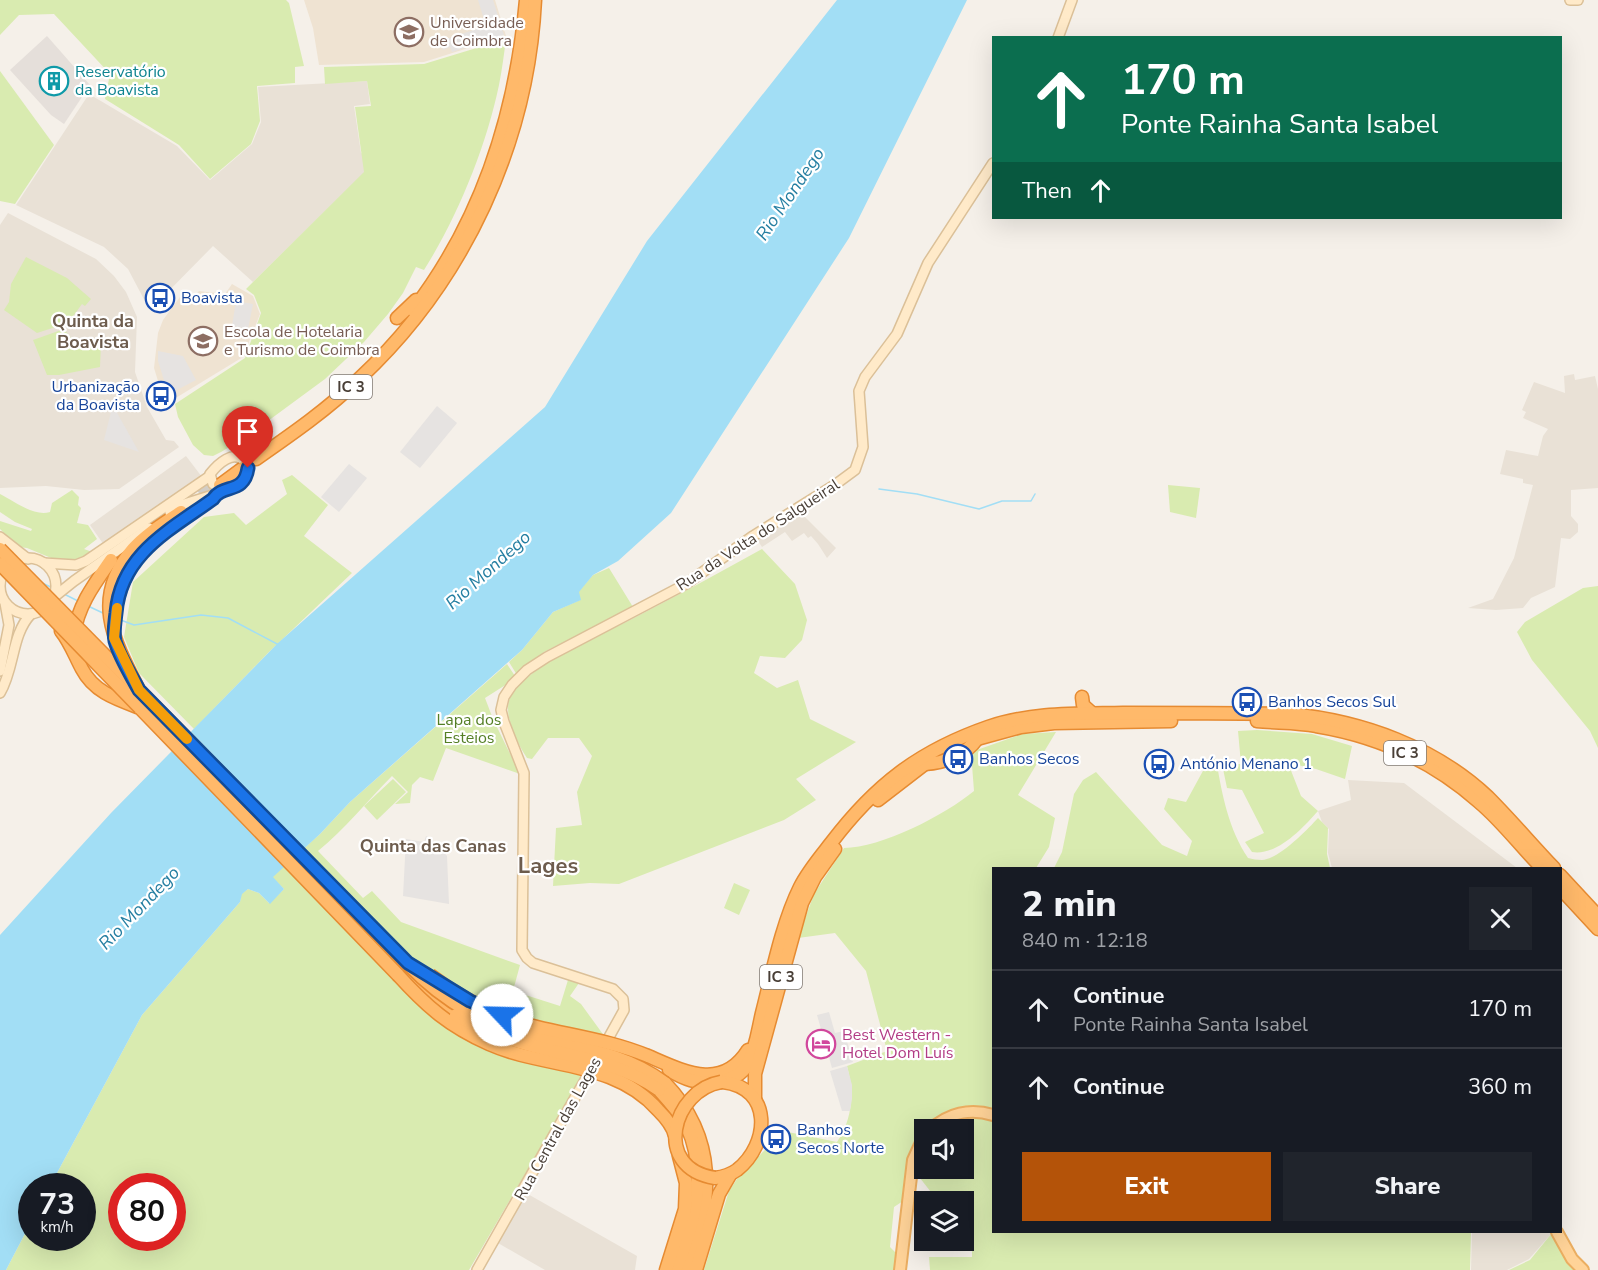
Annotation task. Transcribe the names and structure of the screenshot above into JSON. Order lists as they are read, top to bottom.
{
  "streets": {
    "highway": ["IC 3"],
    "main road": ["Rua da Volta do Salgueiral", "Rua Central das Lages"]
  },
  "crossings": [
    ["Rua da Volta do Salgueiral", "Rua Central das Lages"]
  ],
  "districts": ["Quinta da Boavista", "Quinta das Canas", "Lages"],
  "water": ["Rio Mondego"],
  "parks": ["Lapa dos Esteios"],
  "places": {
    "school or university": ["Universidade de Coimbra", "Escola de Hotelaria e Turismo de Coimbra"],
    "building": ["Reservatório da Boavista"],
    "bus stop": [
      "Boavista",
      "Urbanização da Boavista",
      "Banhos Secos Sul",
      "Banhos Secos",
      "António Menano 1",
      "Banhos Secos Norte"
    ],
    "hotel": ["Best Western - Hotel Dom Luís"]
  },
  "page": {
    "turn": ["170 m", "Ponte Rainha Santa Isabel"],
    "then": "Then",
    "heading": ["2 min", "840 m · 12:18"],
    "list": [
      {
        "name": "Continue",
        "note": "Ponte Rainha Santa Isabel",
        "value": "170 m"
      },
      {
        "name": "Continue",
        "value": "360 m"
      }
    ],
    "buttons": ["Exit", "Share"],
    "speed": "73 km/h",
    "limit": "80"
  }
}
